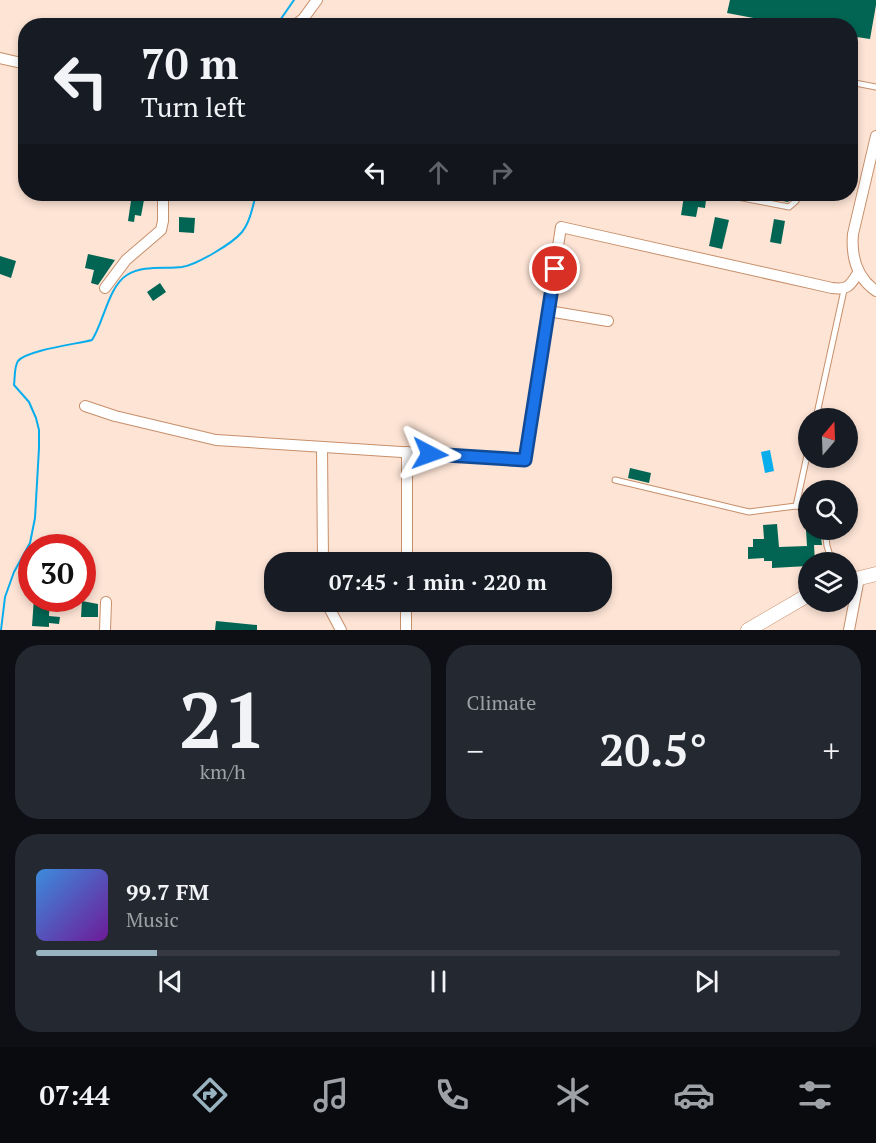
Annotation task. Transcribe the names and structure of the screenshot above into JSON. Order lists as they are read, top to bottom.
{
  "north": "top",
  "page": {
    "turn": ["70 m", "Turn left"],
    "limit": "30",
    "trip": "07:45 · 1 min · 220 m",
    "tile": [
      ["21", "km/h"],
      "Climate"
    ],
    "heat": ["−", "20.5°", "+"],
    "song": ["99.7 FM", "Music"],
    "tabs": "07:44"
  }
}
